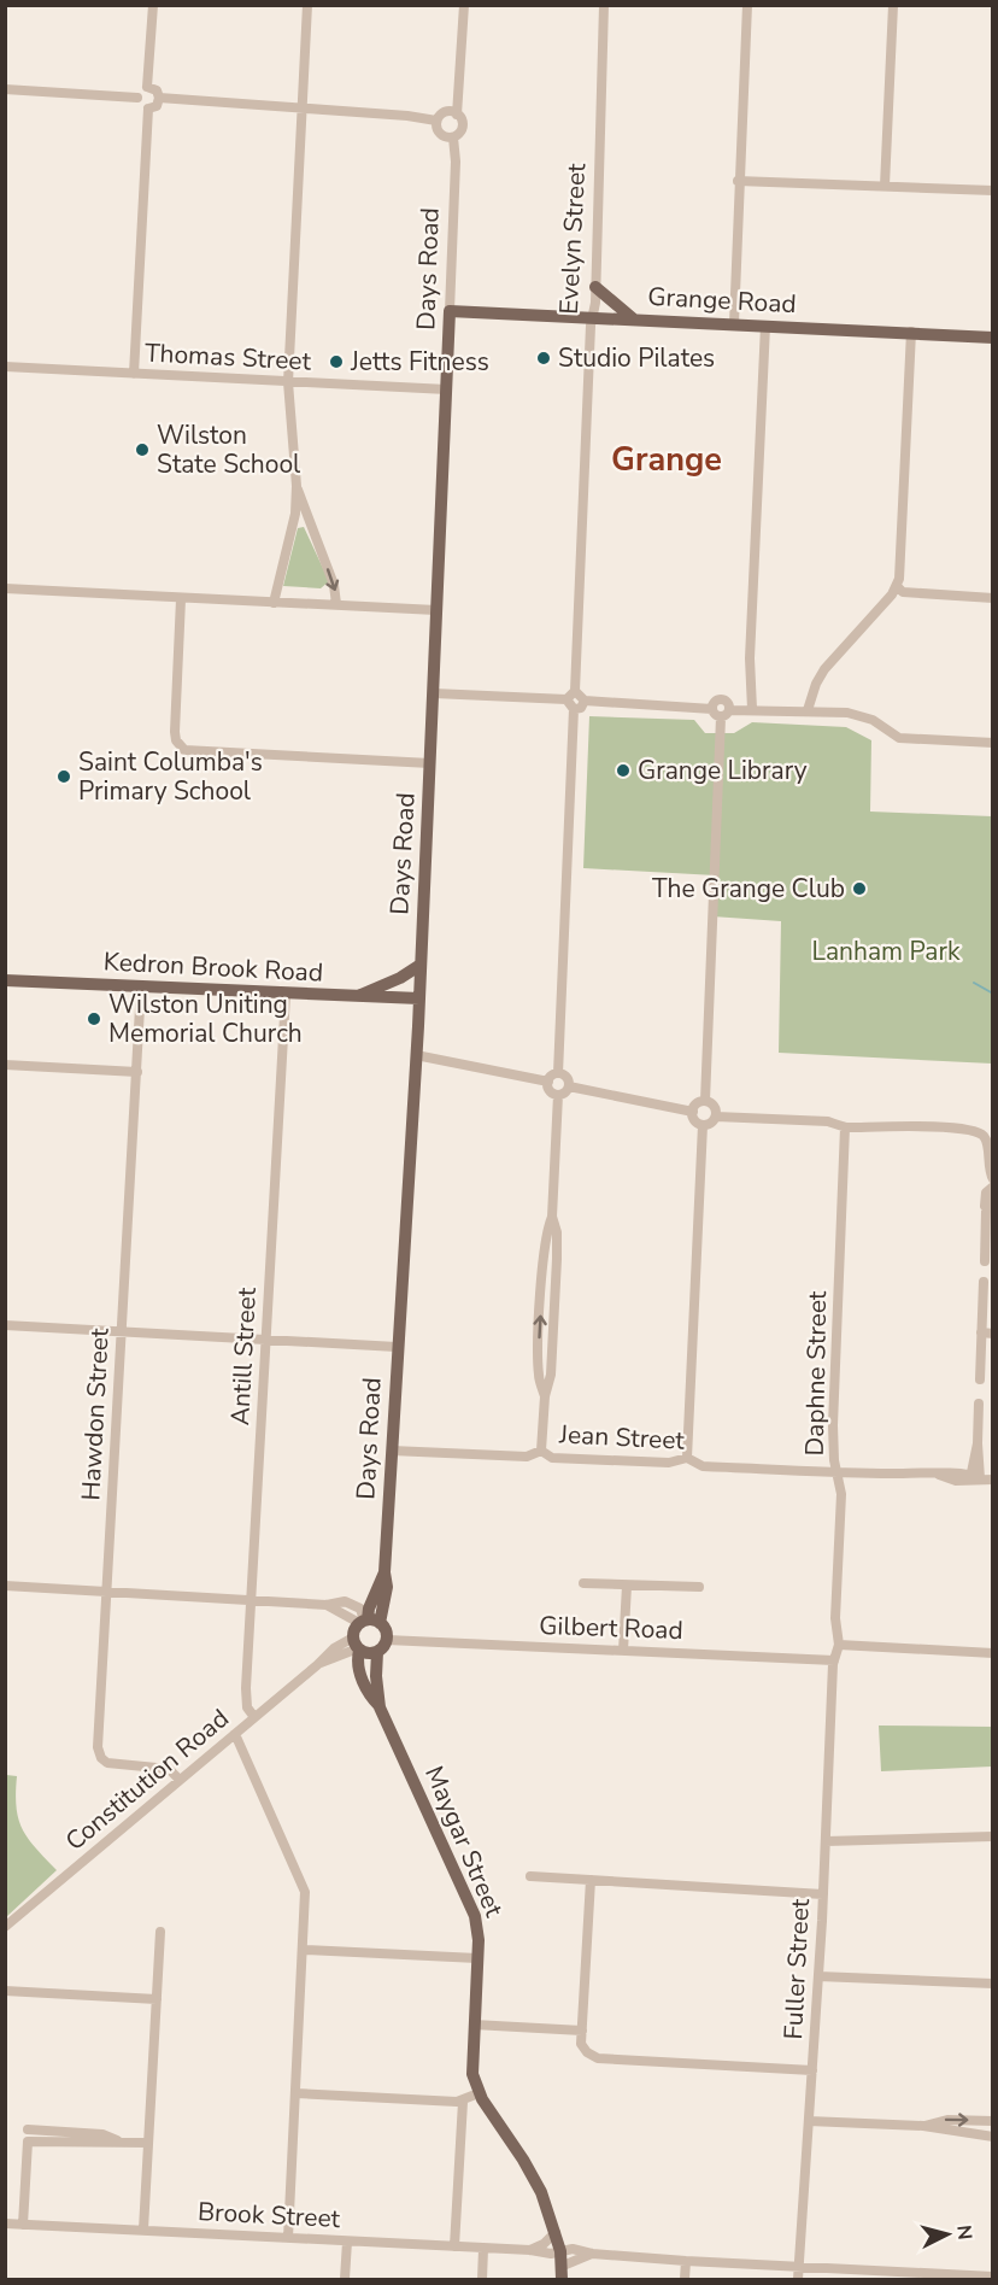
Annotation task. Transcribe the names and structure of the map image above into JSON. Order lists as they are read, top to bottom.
{
  "streets": {
    "main road": [
      "Days Road",
      "Grange Road",
      "Kedron Brook Road",
      "Maygar Street"
    ],
    "street": [
      "Evelyn Street",
      "Thomas Street",
      "Antill Street",
      "Daphne Street",
      "Hawdon Street",
      "Jean Street",
      "Gilbert Road",
      "Constitution Road",
      "Fuller Street",
      "Brook Street"
    ]
  },
  "crossings": [
    ["Evelyn Street", "Grange Road"],
    ["Days Road", "Grange Road"],
    ["Days Road", "Thomas Street"],
    ["Days Road", "Kedron Brook Road"],
    ["Days Road", "Jean Street"],
    ["Days Road", "Constitution Road"],
    ["Days Road", "Maygar Street"],
    ["Kedron Brook Road", "Antill Street"],
    ["Kedron Brook Road", "Hawdon Street"],
    ["Antill Street", "Constitution Road"],
    ["Daphne Street", "Jean Street"],
    ["Daphne Street", "Gilbert Road"],
    ["Daphne Street", "Fuller Street"],
    ["Hawdon Street", "Constitution Road"],
    ["Gilbert Road", "Fuller Street"],
    ["Constitution Road", "Maygar Street"],
    ["Maygar Street", "Brook Street"],
    ["Fuller Street", "Brook Street"]
  ],
  "districts": ["Grange"],
  "parks": ["Lanham Park"],
  "places": [
    "Studio Pilates",
    "Jetts Fitness",
    "Wilston State School",
    "Grange Library",
    "Saint Columba's Primary School",
    "The Grange Club",
    "Wilston Uniting Memorial Church"
  ],
  "north": "right"
}
